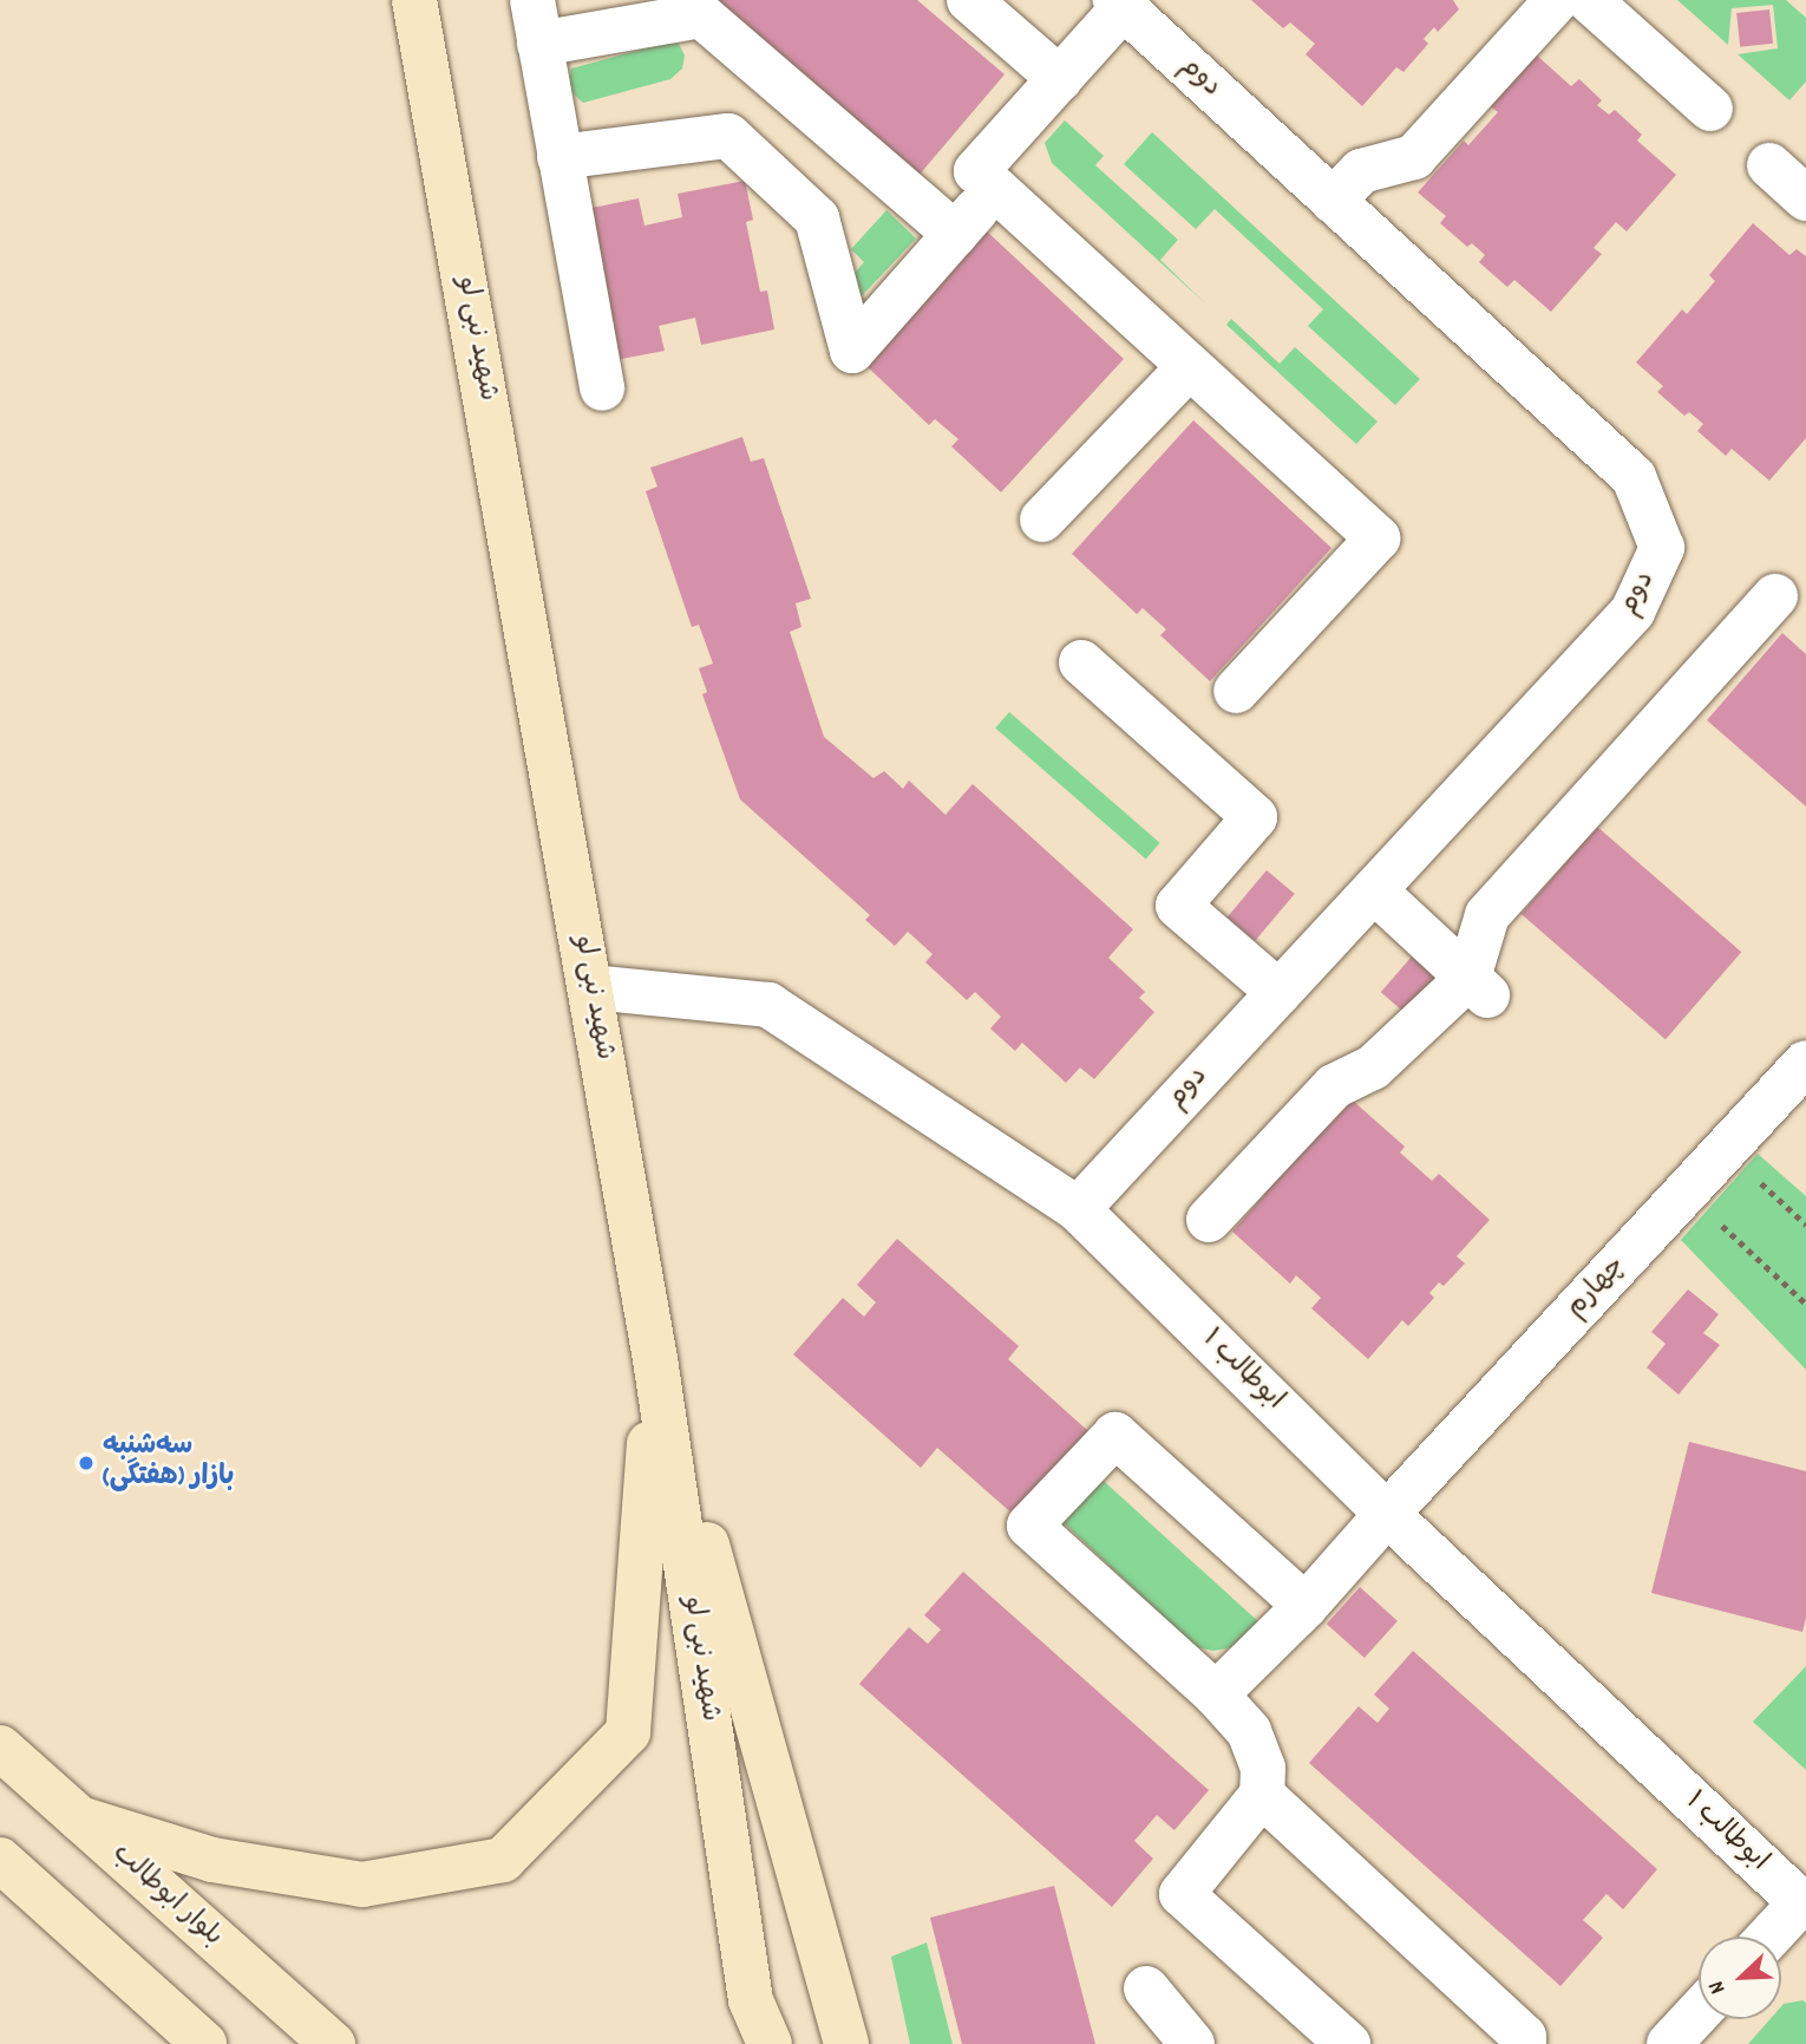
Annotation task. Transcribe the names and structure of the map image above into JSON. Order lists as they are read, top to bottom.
{
  "streets": {
    "main road": ["شهید نبی لو", "بلوار ابوطالب"],
    "street": ["دوم", "چهارم", "ابوطالب ۱"]
  },
  "crossings": [
    ["دوم", "ابوطالب ۱"],
    ["شهید نبی لو", "ابوطالب ۱"],
    ["چهارم", "ابوطالب ۱"]
  ],
  "places": ["سه‌شنبه بازار (هفتگی)"],
  "north": "bottom left"
}
